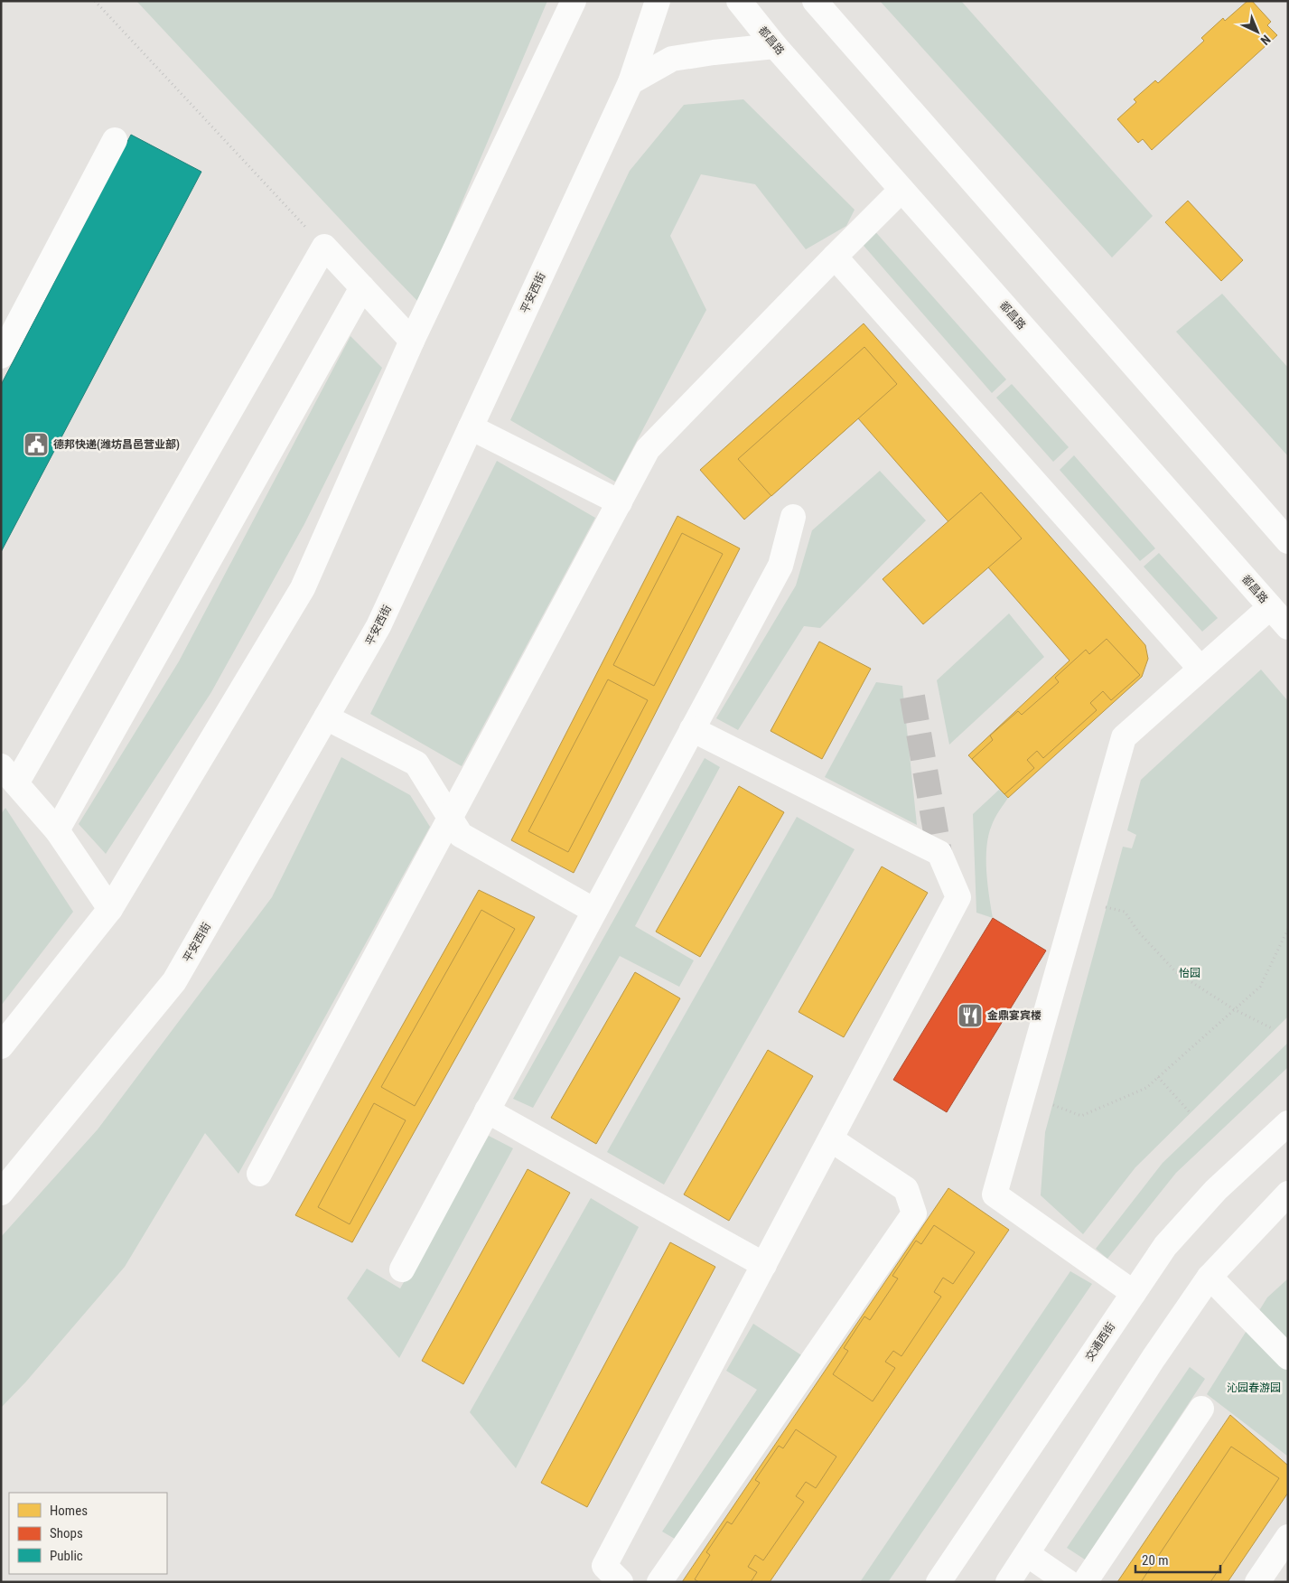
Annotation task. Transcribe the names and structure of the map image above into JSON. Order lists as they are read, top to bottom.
{
  "streets": {
    "main road": ["都昌路", "平安西街", "交通西街"]
  },
  "parks": ["怡园", "沁园春游园"],
  "places": {
    "public building": ["德邦快递(潍坊昌邑营业部)"],
    "restaurant": ["金鼎宴宾楼"]
  },
  "legend": ["Homes", "Shops", "Public"],
  "scale_bar": "20 m",
  "north": "bottom right"
}
